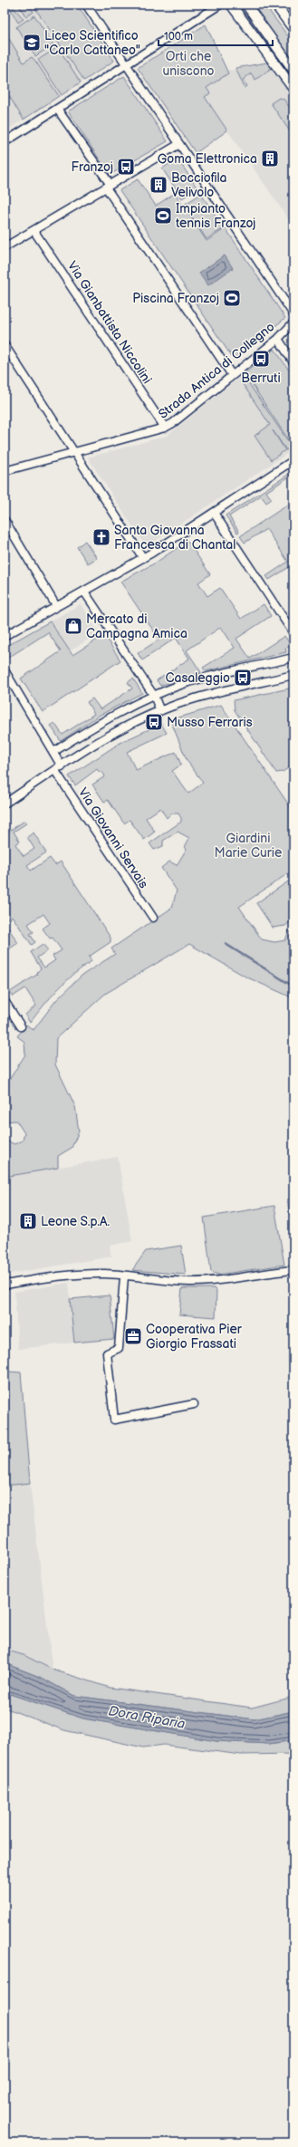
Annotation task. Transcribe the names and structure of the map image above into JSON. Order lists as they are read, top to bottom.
{
  "streets": {
    "street": ["Via Gianbattista Niccolini", "Strada Antica di Collegno", "Via Giovanni Servais"]
  },
  "crossings": [
    ["Via Gianbattista Niccolini", "Strada Antica di Collegno"]
  ],
  "water": ["Dora Riparia"],
  "parks": ["Orti che uniscono", "Giardini Marie Curie"],
  "places": {
    "school or university": ["Liceo Scientifico \"Carlo Cattaneo\""],
    "building": ["Goma Elettronica", "Bocciofila Velivolo", "Leone S.p.A."],
    "bus stop": [
      "Franzoj",
      "Berruti",
      "Casaleggio",
      "Musso Ferraris"
    ],
    "sports": ["Impianto tennis Franzoj", "Piscina Franzoj"],
    "church": ["Santa Giovanna Francesca di Chantal"],
    "shop": ["Mercato di Campagna Amica"],
    "office": ["Cooperativa Pier Giorgio Frassati"]
  },
  "scale_bar": "100 m"
}
